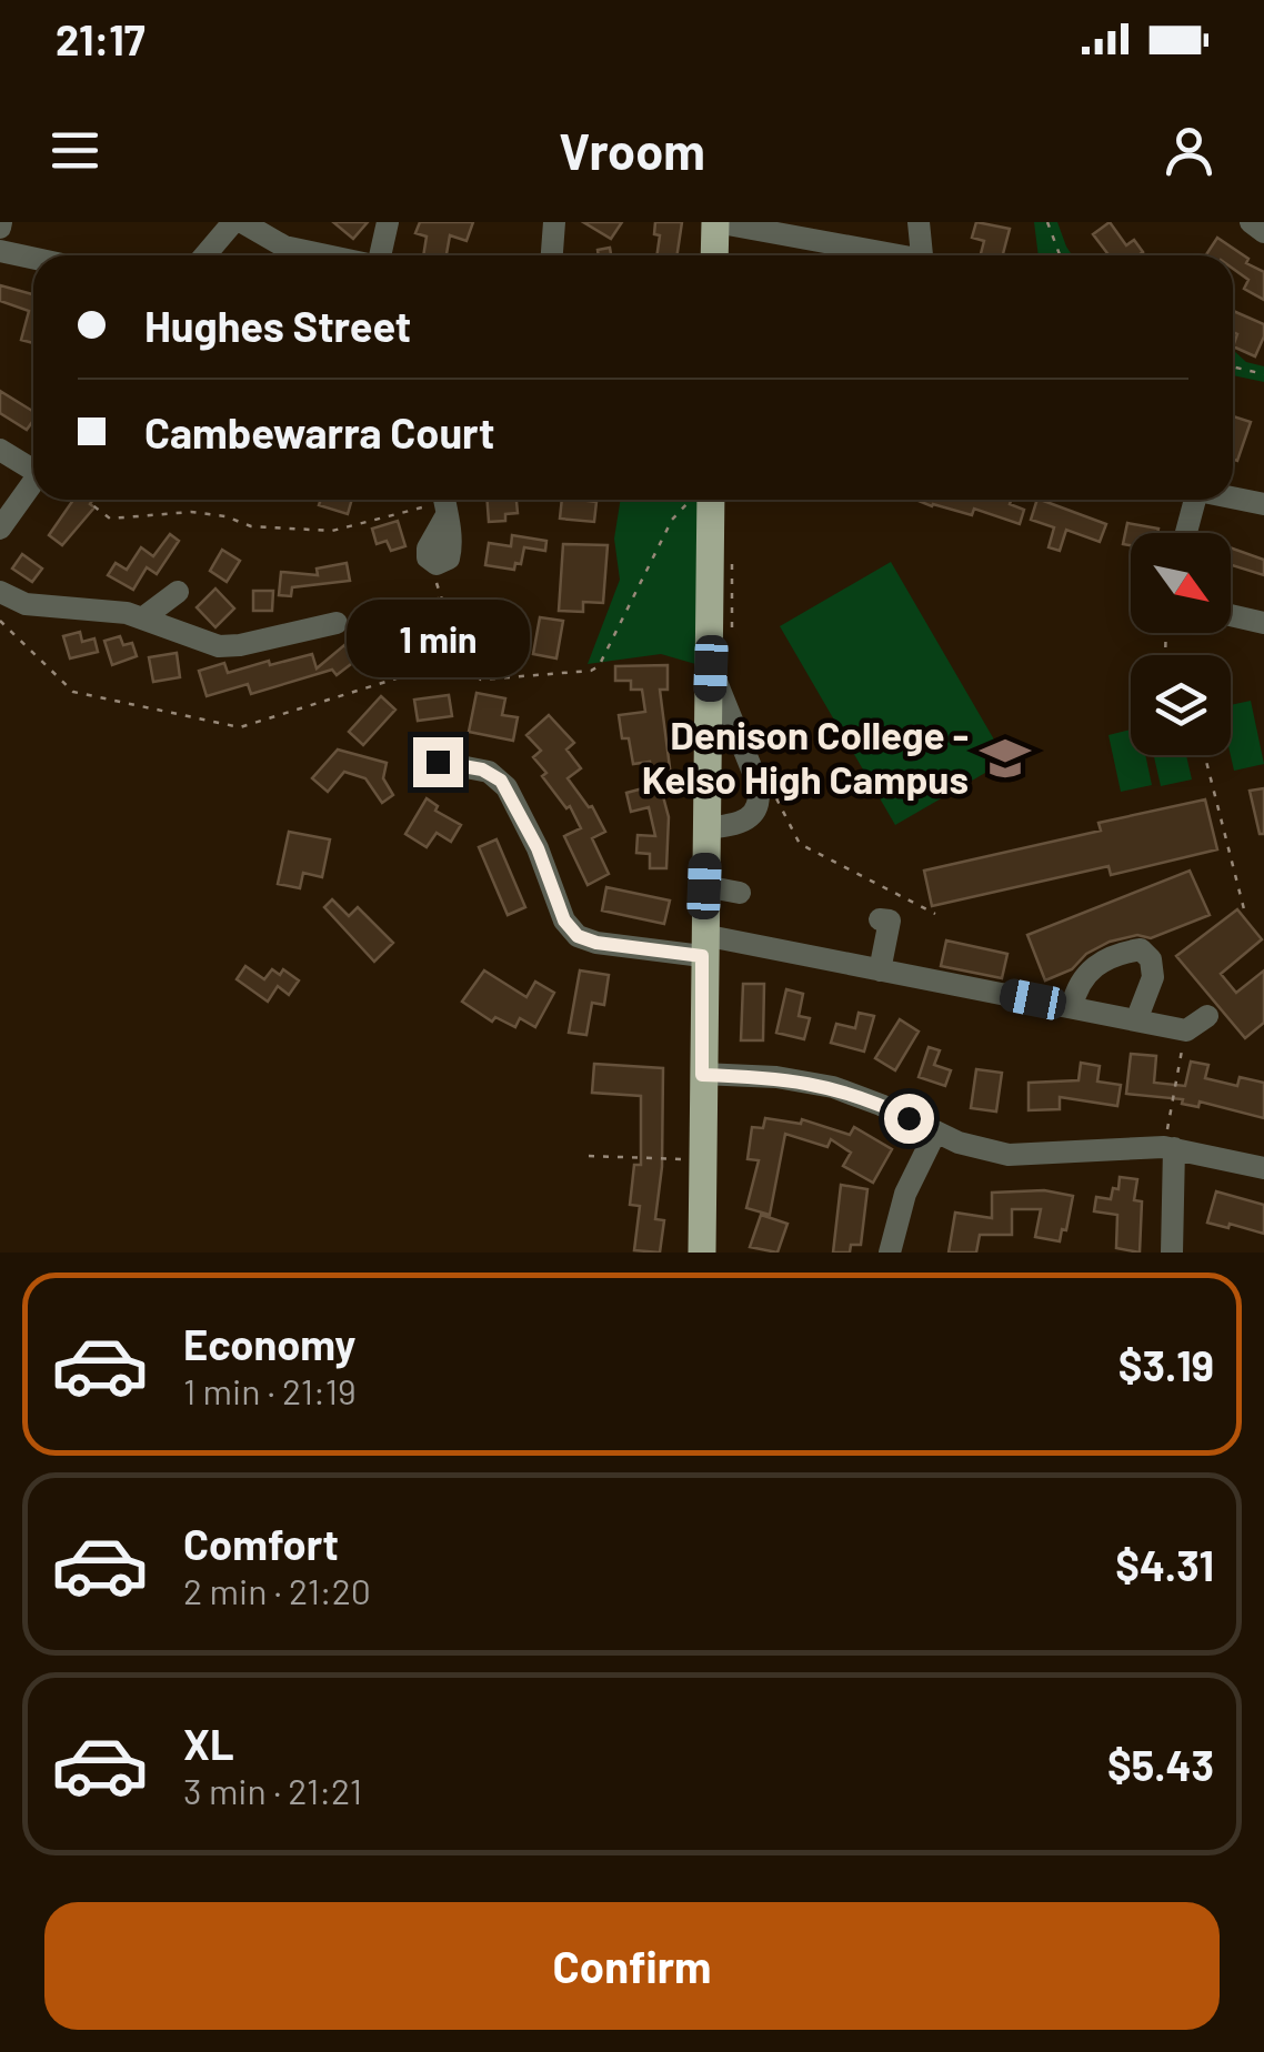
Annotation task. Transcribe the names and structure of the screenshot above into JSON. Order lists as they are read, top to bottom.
{
  "places": {
    "school or university": ["Denison College - Kelso High Campus"]
  },
  "north": "bottom right",
  "page": {
    "status": "21:17",
    "header": "Vroom",
    "banner": ["Hughes Street", "Cambewarra Court"],
    "bubble": "1 min",
    "list": [
      {
        "name": "Economy",
        "note": "1 min · 21:19",
        "value": "$3.19"
      },
      {
        "name": "Comfort",
        "note": "2 min · 21:20",
        "value": "$4.31"
      },
      {
        "name": "XL",
        "note": "3 min · 21:21",
        "value": "$5.43"
      }
    ],
    "buttons": "Confirm"
  }
}
